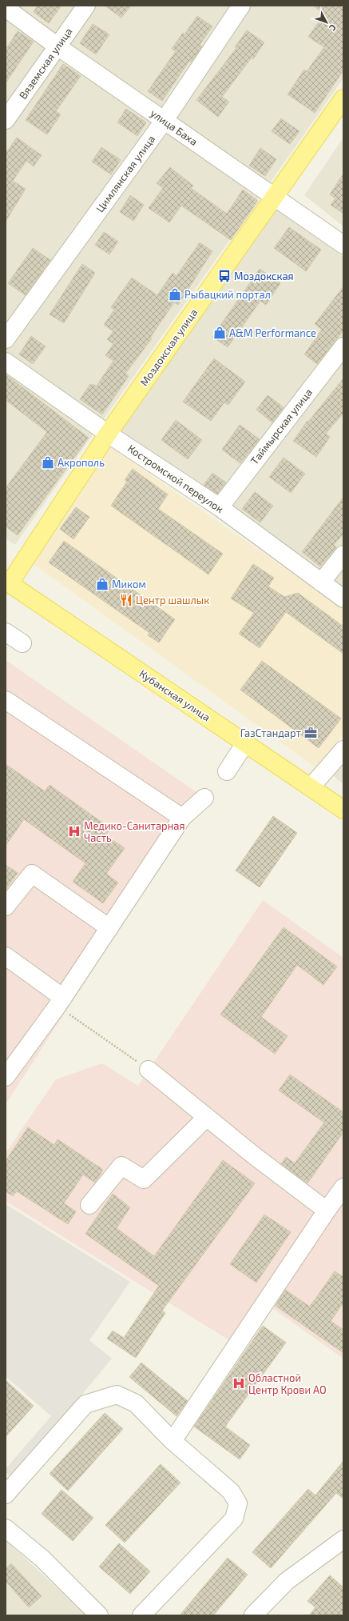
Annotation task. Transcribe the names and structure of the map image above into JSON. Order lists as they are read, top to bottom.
{
  "streets": {
    "main road": ["Моздокская улица", "Кубанская улица"],
    "street": [
      "Вяземская улица",
      "улица Баха",
      "Цимлянская улица",
      "Таймырская улица",
      "Костромской переулок"
    ]
  },
  "crossings": [
    ["Вяземская улица", "улица Баха"],
    ["улица Баха", "Цимлянская улица"],
    ["улица Баха", "Моздокская улица"],
    ["Моздокская улица", "Костромской переулок"],
    ["Моздокская улица", "Кубанская улица"],
    ["Таймырская улица", "Костромской переулок"]
  ],
  "places": {
    "bus stop": ["Моздокская"],
    "shop": [
      "Рыбацкий портал",
      "A&M Performance",
      "Акрополь",
      "Миком"
    ],
    "restaurant": ["Центр шашлык"],
    "office": ["ГазСтандарт"],
    "hospital": ["Медико-Санитарная Часть", "Областной Центр Крови АО"]
  },
  "north": "bottom right"
}
